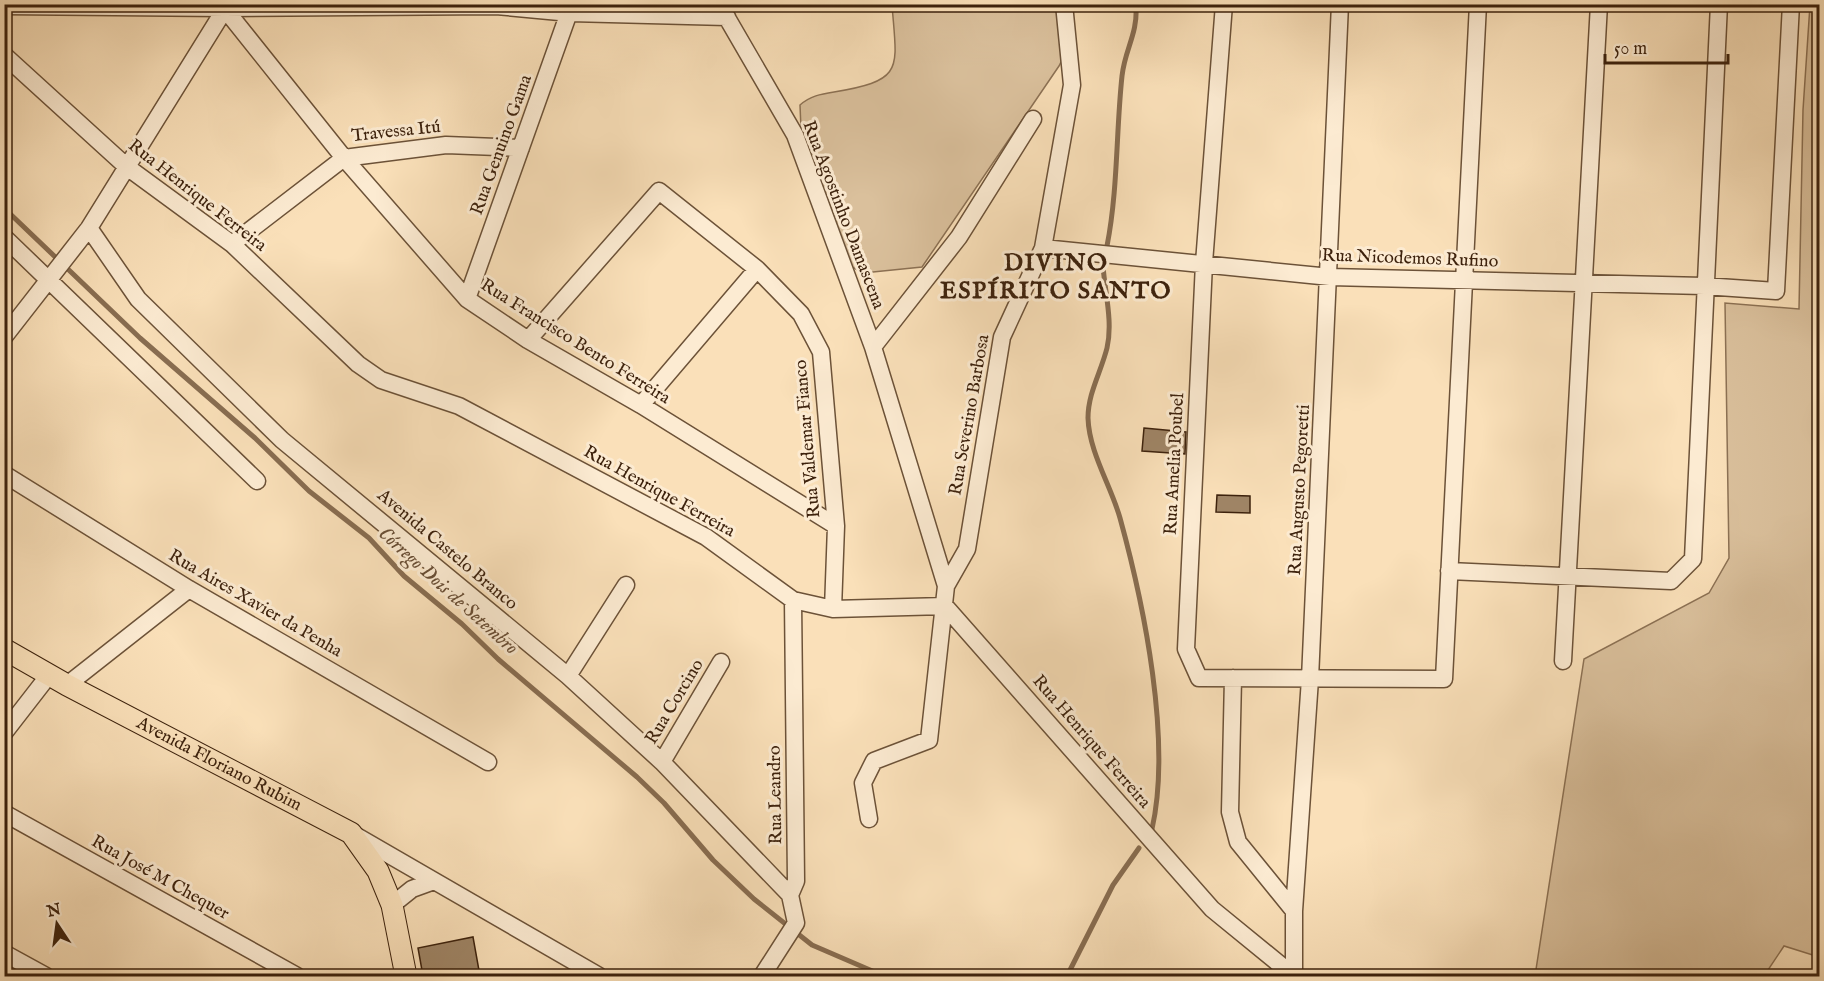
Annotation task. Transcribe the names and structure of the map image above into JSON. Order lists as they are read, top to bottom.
{
  "streets": {
    "main road": ["Avenida Floriano Rubim"],
    "street": [
      "Travessa Itú",
      "Rua Genuino Gama",
      "Rua Henrique Ferreira",
      "Rua Agostinho Damascena",
      "Rua Nicodemos Rufino",
      "Rua Francisco Bento Ferreira",
      "Rua Severino Barbosa",
      "Rua Valdemar Fianco",
      "Rua Amelia Poubel",
      "Rua Augusto Pegoretti",
      "Avenida Castelo Branco",
      "Rua Aires Xavier da Penha",
      "Rua Corcino",
      "Rua Leandro",
      "Rua José M Chequer"
    ]
  },
  "crossings": [
    ["Travessa Itú", "Rua Genuino Gama"],
    ["Travessa Itú", "Rua Henrique Ferreira"],
    ["Travessa Itú", "Rua Francisco Bento Ferreira"],
    ["Rua Genuino Gama", "Rua Francisco Bento Ferreira"],
    ["Rua Henrique Ferreira", "Rua Agostinho Damascena"],
    ["Rua Henrique Ferreira", "Rua Valdemar Fianco"],
    ["Rua Henrique Ferreira", "Rua Augusto Pegoretti"],
    ["Rua Henrique Ferreira", "Rua Leandro"],
    ["Rua Agostinho Damascena", "Rua Severino Barbosa"],
    ["Rua Nicodemos Rufino", "Rua Severino Barbosa"],
    ["Rua Nicodemos Rufino", "Rua Amelia Poubel"],
    ["Rua Nicodemos Rufino", "Rua Augusto Pegoretti"],
    ["Rua Francisco Bento Ferreira", "Rua Valdemar Fianco"],
    ["Rua Amelia Poubel", "Rua Augusto Pegoretti"],
    ["Avenida Castelo Branco", "Rua Corcino"],
    ["Avenida Castelo Branco", "Rua Leandro"]
  ],
  "districts": ["DIVINO ESPÍRITO SANTO"],
  "water": ["Córrego Dois de Setembro"],
  "scale_bar": "50 m",
  "north": "top"
}
